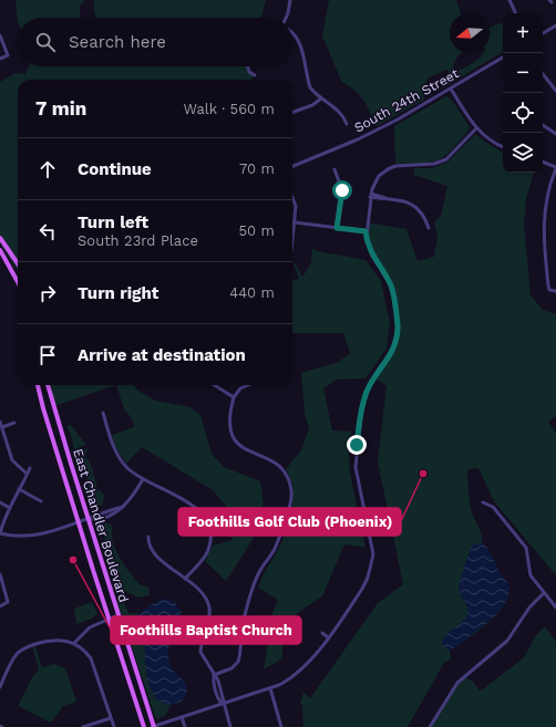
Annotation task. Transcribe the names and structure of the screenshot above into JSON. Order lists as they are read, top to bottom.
{
  "streets": {
    "main road": ["East Chandler Boulevard"],
    "street": ["South 24th Street"]
  },
  "places": ["Foothills Golf Club (Phoenix)", "Foothills Baptist Church"],
  "north": "left",
  "page": {
    "map_buttons": ["+", "−"],
    "search": "Search here",
    "heading": ["7 min", "Walk · 560 m"],
    "list": [
      ["Continue", "70 m"],
      ["Turn left", "South 23rd Place", "50 m"],
      ["Turn right", "440 m"],
      "Arrive at destination"
    ]
  }
}
